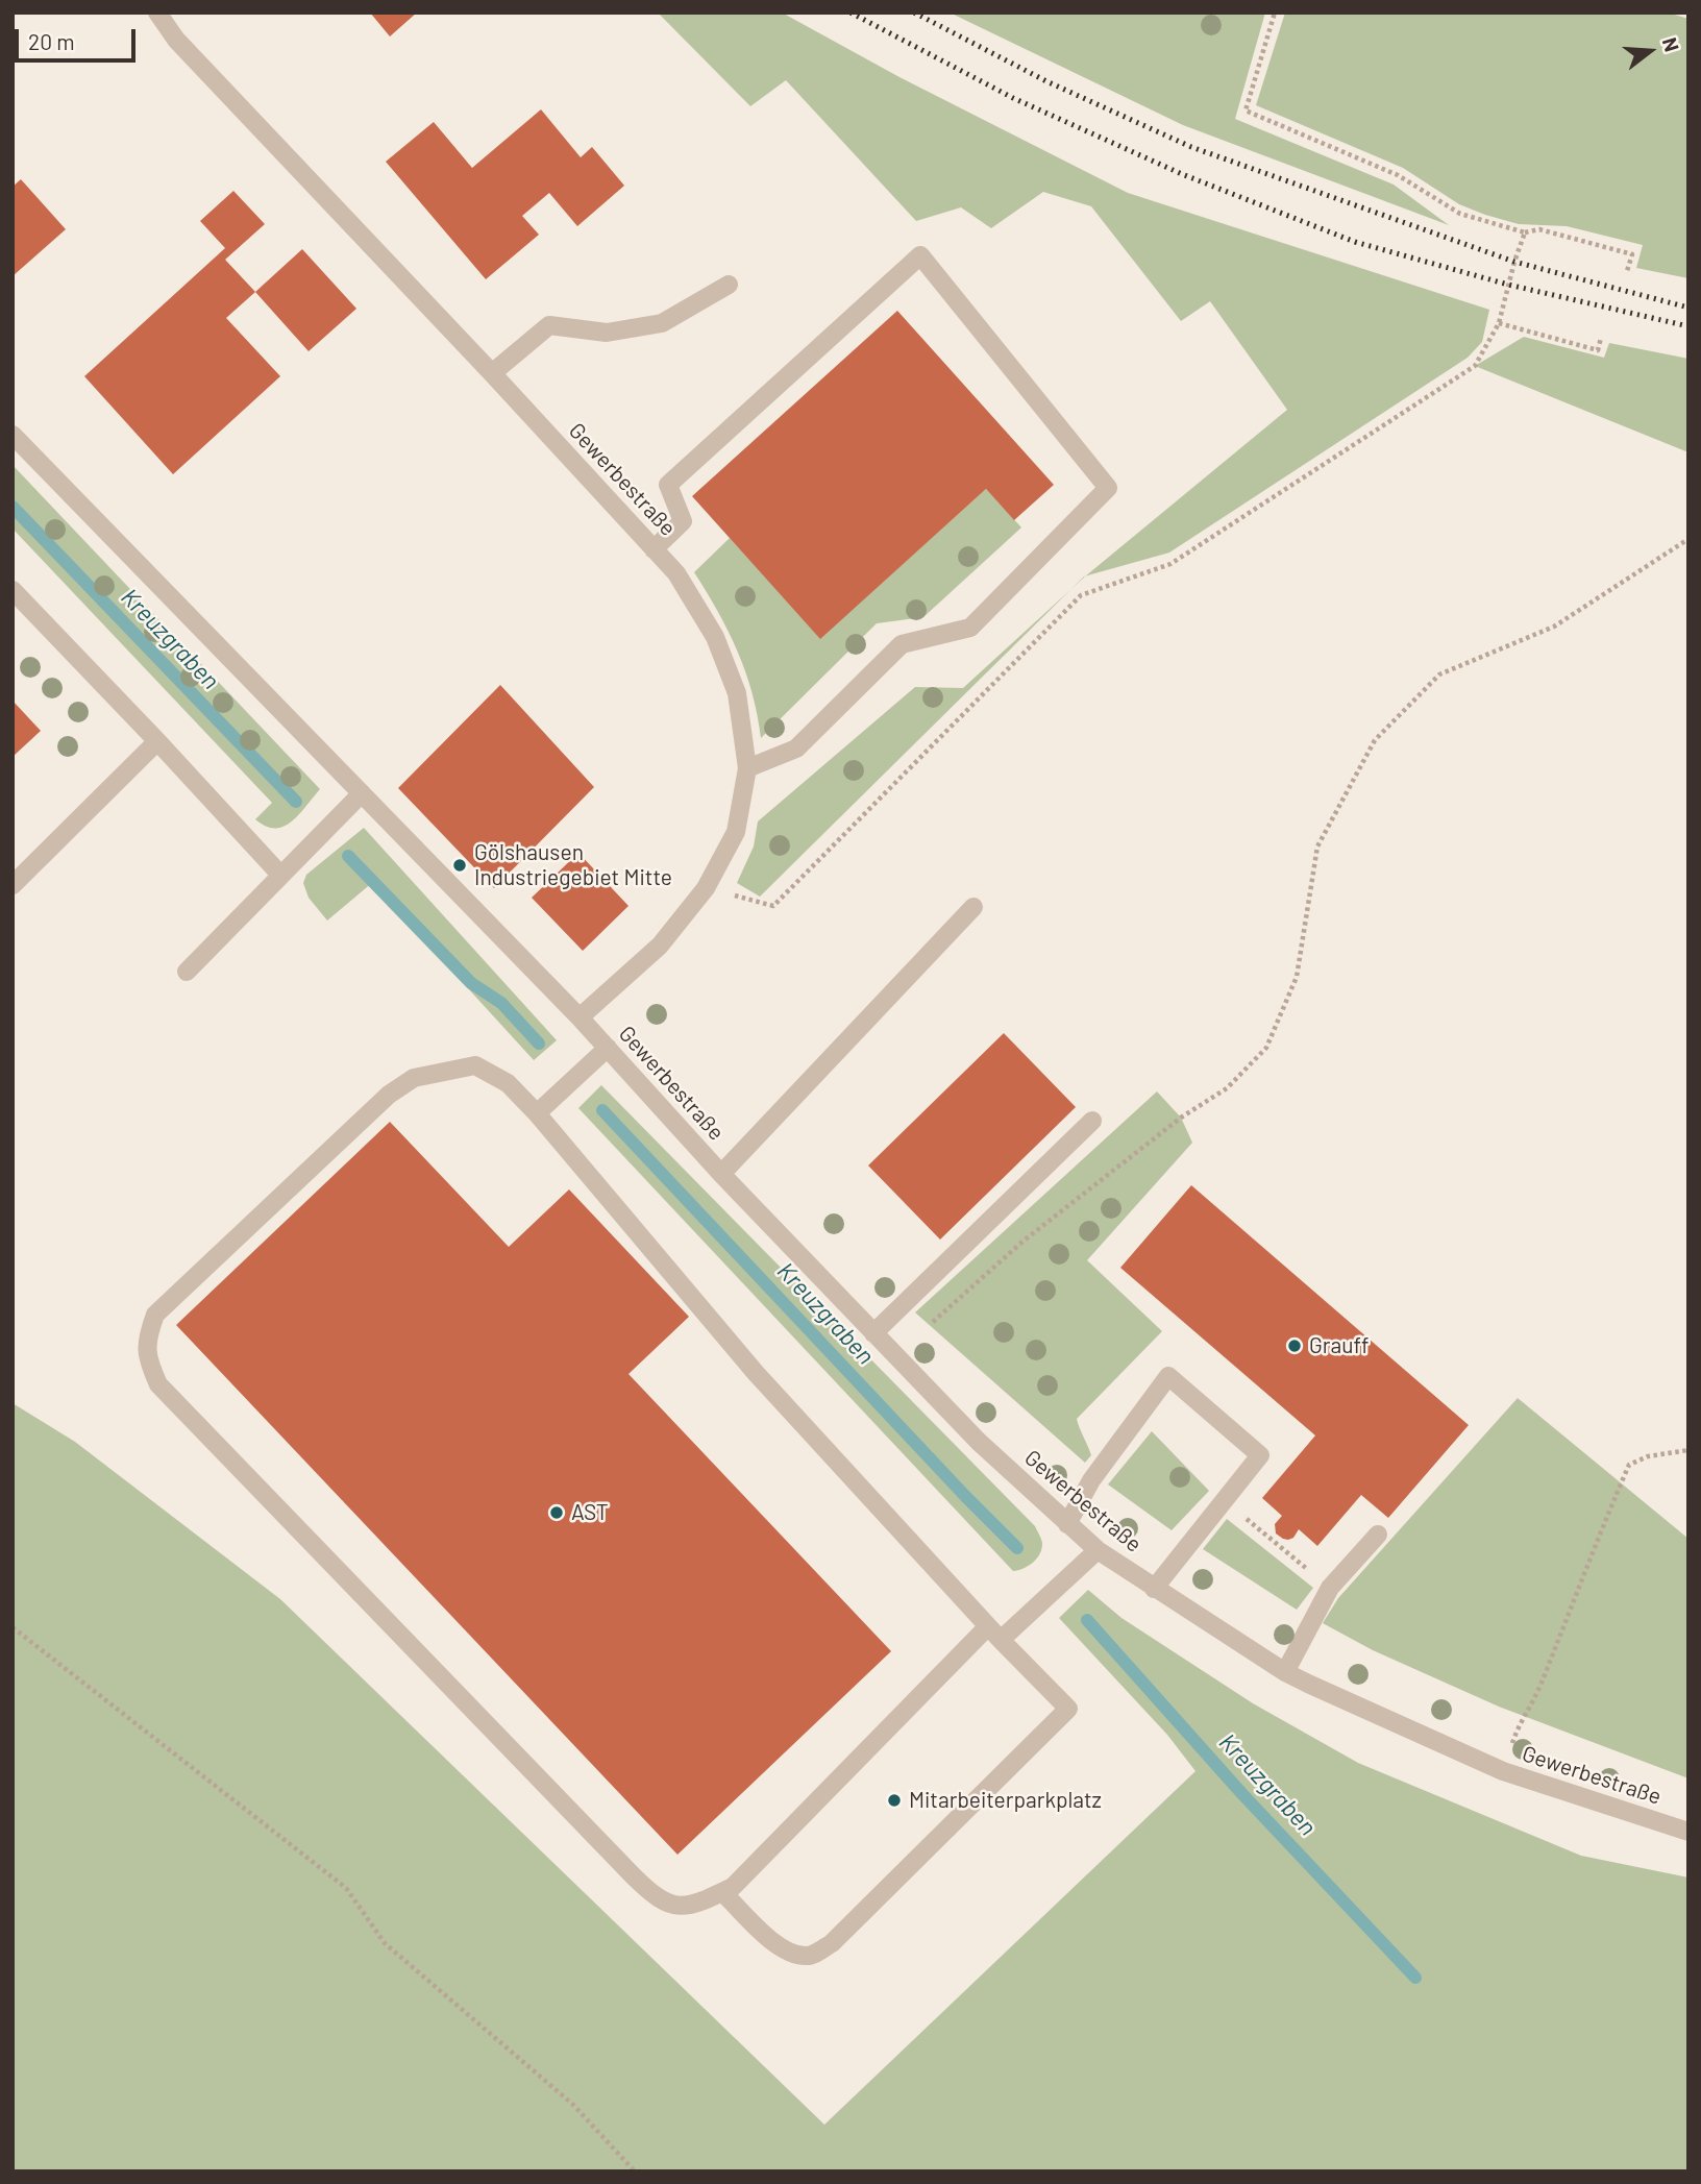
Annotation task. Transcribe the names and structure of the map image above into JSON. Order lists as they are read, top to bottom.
{
  "streets": {
    "street": ["Gewerbestraße"]
  },
  "water": ["Kreuzgraben"],
  "places": [
    "Gölshausen Industriegebiet Mitte",
    "Grauff",
    "AST",
    "Mitarbeiterparkplatz"
  ],
  "scale_bar": "20 m",
  "north": "right"
}
